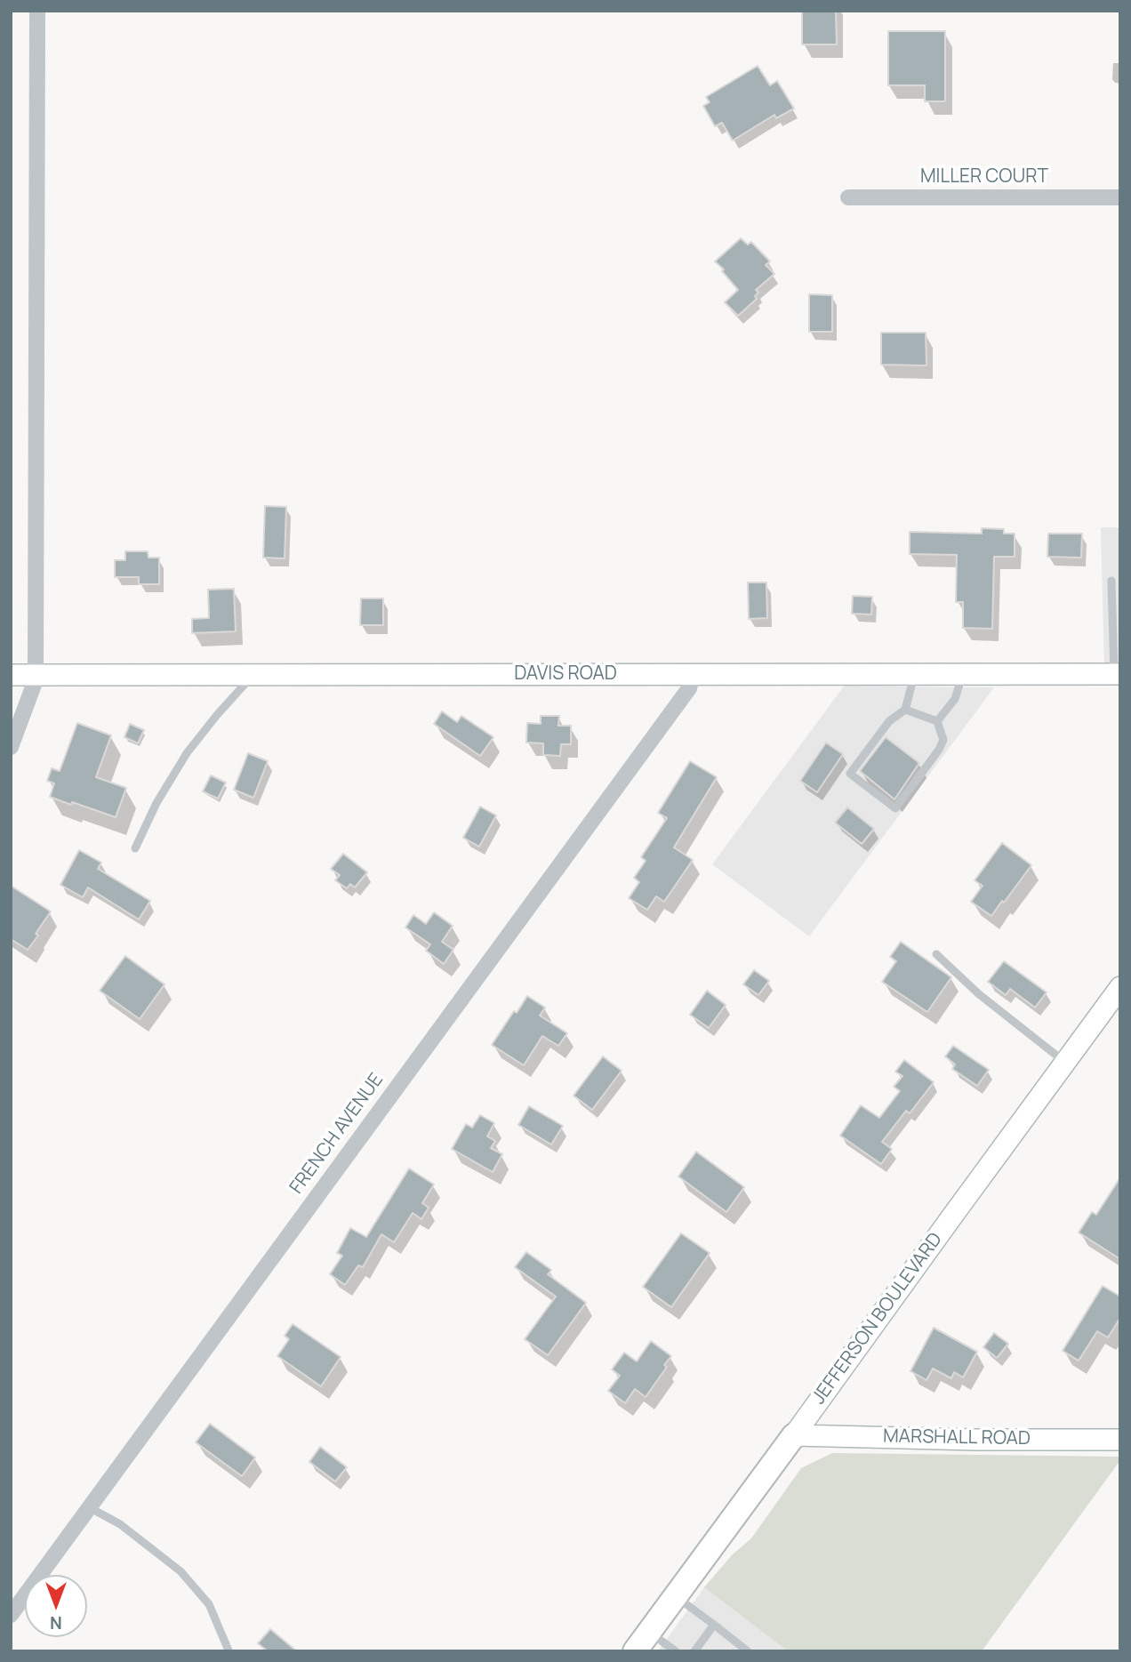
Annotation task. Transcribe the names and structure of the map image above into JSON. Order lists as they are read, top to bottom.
{
  "streets": {
    "main road": ["JEFFERSON BOULEVARD"],
    "street": [
      "MILLER COURT",
      "DAVIS ROAD",
      "FRENCH AVENUE",
      "MARSHALL ROAD"
    ]
  },
  "crossings": [
    ["DAVIS ROAD", "FRENCH AVENUE"],
    ["JEFFERSON BOULEVARD", "MARSHALL ROAD"]
  ],
  "north": "bottom"
}
